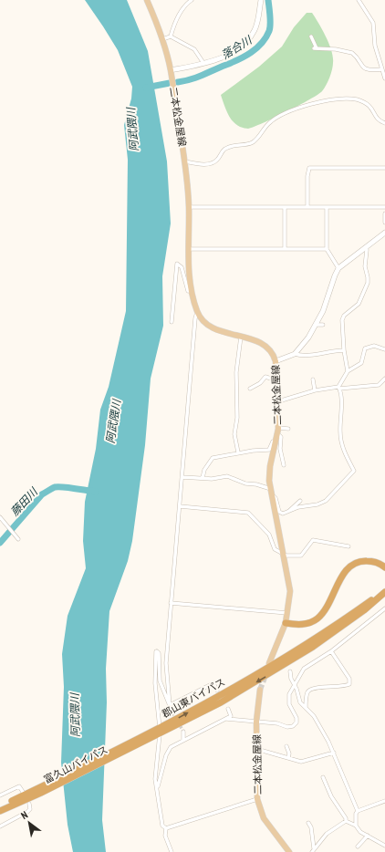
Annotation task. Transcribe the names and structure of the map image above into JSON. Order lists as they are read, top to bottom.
{
  "streets": {
    "highway": ["郡山東バイパス", "富久山バイパス"],
    "main road": ["二本松金屋線"]
  },
  "crossings": [
    ["郡山東バイパス", "富久山バイパス"]
  ],
  "water": ["落合川", "阿武隈川", "藤田川"],
  "north": "top left"
}
